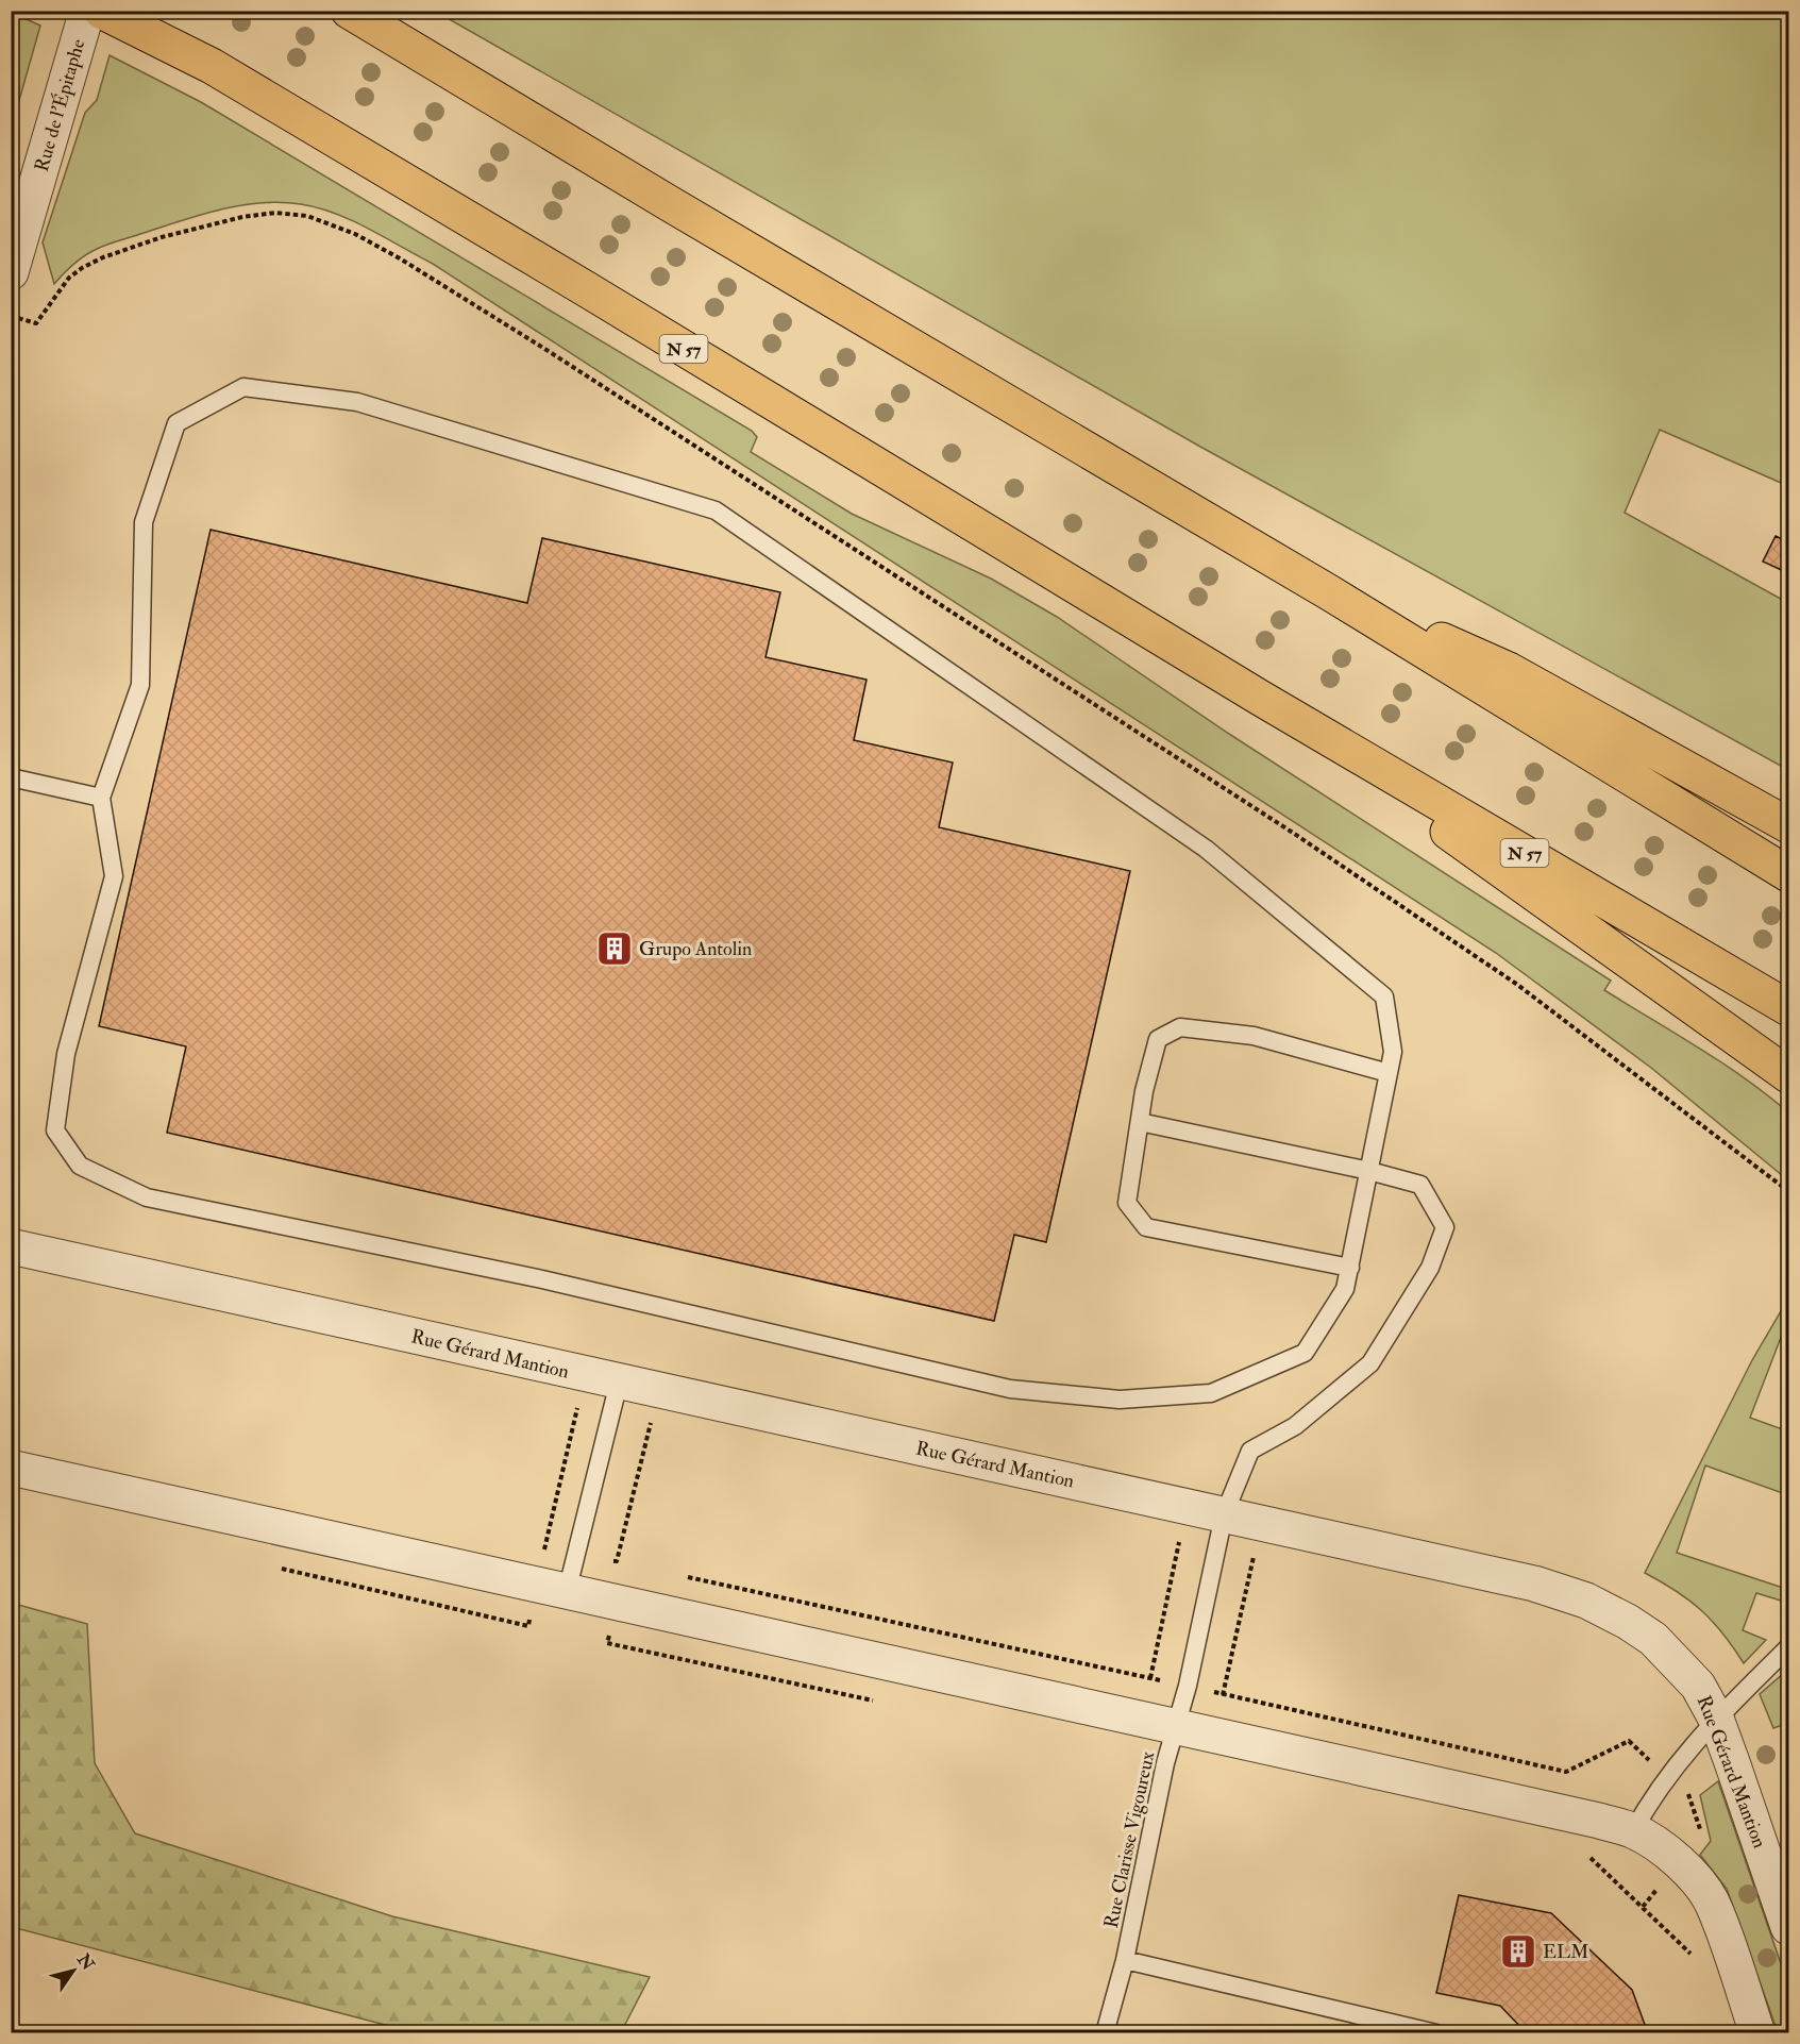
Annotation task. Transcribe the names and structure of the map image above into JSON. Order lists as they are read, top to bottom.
{
  "streets": {
    "highway": ["N 57"],
    "street": ["Rue de l'Épitaphe", "Rue Gérard Mantion"],
    "lane": ["Rue Clarisse Vigoureux"]
  },
  "crossings": [
    ["Rue Gérard Mantion", "Rue Clarisse Vigoureux"]
  ],
  "places": {
    "building": ["Grupo Antolin", "ELM"]
  },
  "north": "top right"
}
